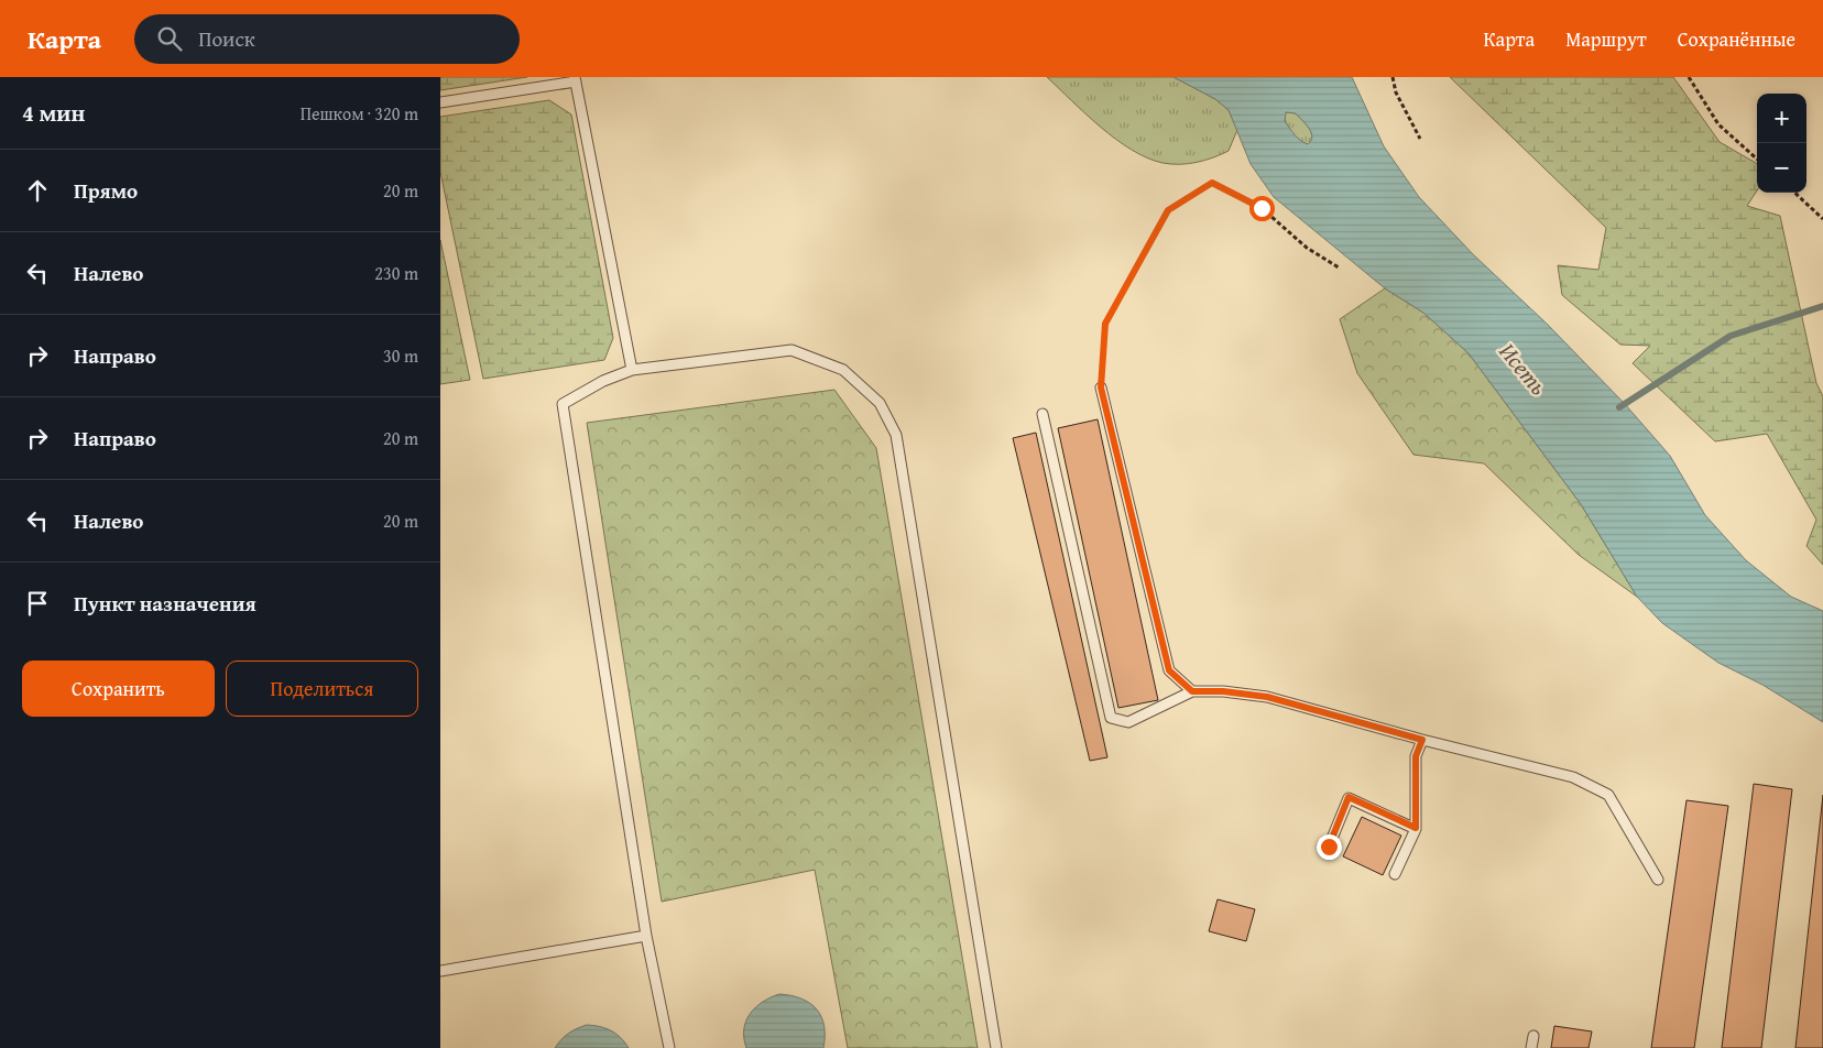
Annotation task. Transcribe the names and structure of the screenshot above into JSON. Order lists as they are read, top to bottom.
{
  "water": ["Исеть"],
  "page": {
    "header": "Карта",
    "search": "Поиск",
    "nav": ["Карта", "Маршрут", "Сохранённые"],
    "heading": ["4 мин", "Пешком · 320 m"],
    "map_buttons": ["+", "−"],
    "list": [
      ["Прямо", "20 m"],
      ["Налево", "230 m"],
      ["Направо", "30 m"],
      ["Направо", "20 m"],
      ["Налево", "20 m"],
      "Пункт назначения"
    ],
    "buttons": ["Сохранить", "Поделиться"]
  }
}
